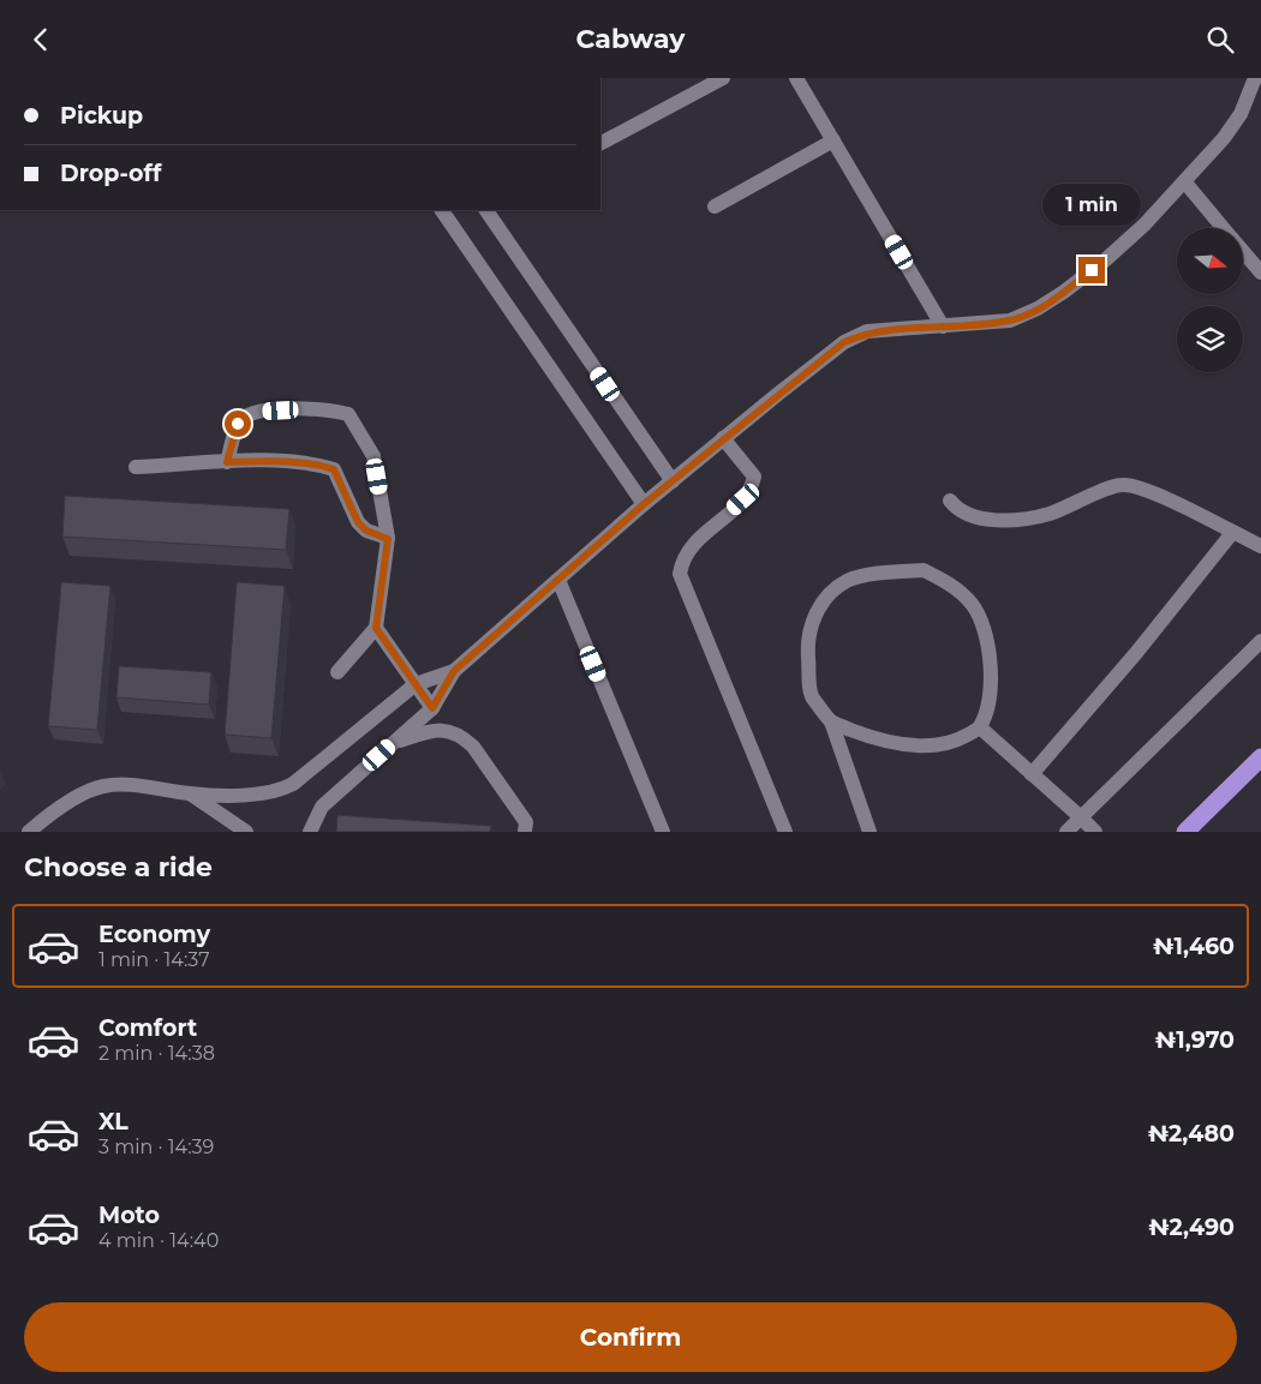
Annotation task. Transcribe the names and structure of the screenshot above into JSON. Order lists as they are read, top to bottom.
{
  "north": "right",
  "page": {
    "header": "Cabway",
    "banner": ["Pickup", "Drop-off"],
    "bubble": "1 min",
    "heading": "Choose a ride",
    "list": [
      {
        "name": "Economy",
        "note": "1 min · 14:37",
        "value": "₦1,460"
      },
      {
        "name": "Comfort",
        "note": "2 min · 14:38",
        "value": "₦1,970"
      },
      {
        "name": "XL",
        "note": "3 min · 14:39",
        "value": "₦2,480"
      },
      {
        "name": "Moto",
        "note": "4 min · 14:40",
        "value": "₦2,490"
      }
    ],
    "buttons": "Confirm"
  }
}
